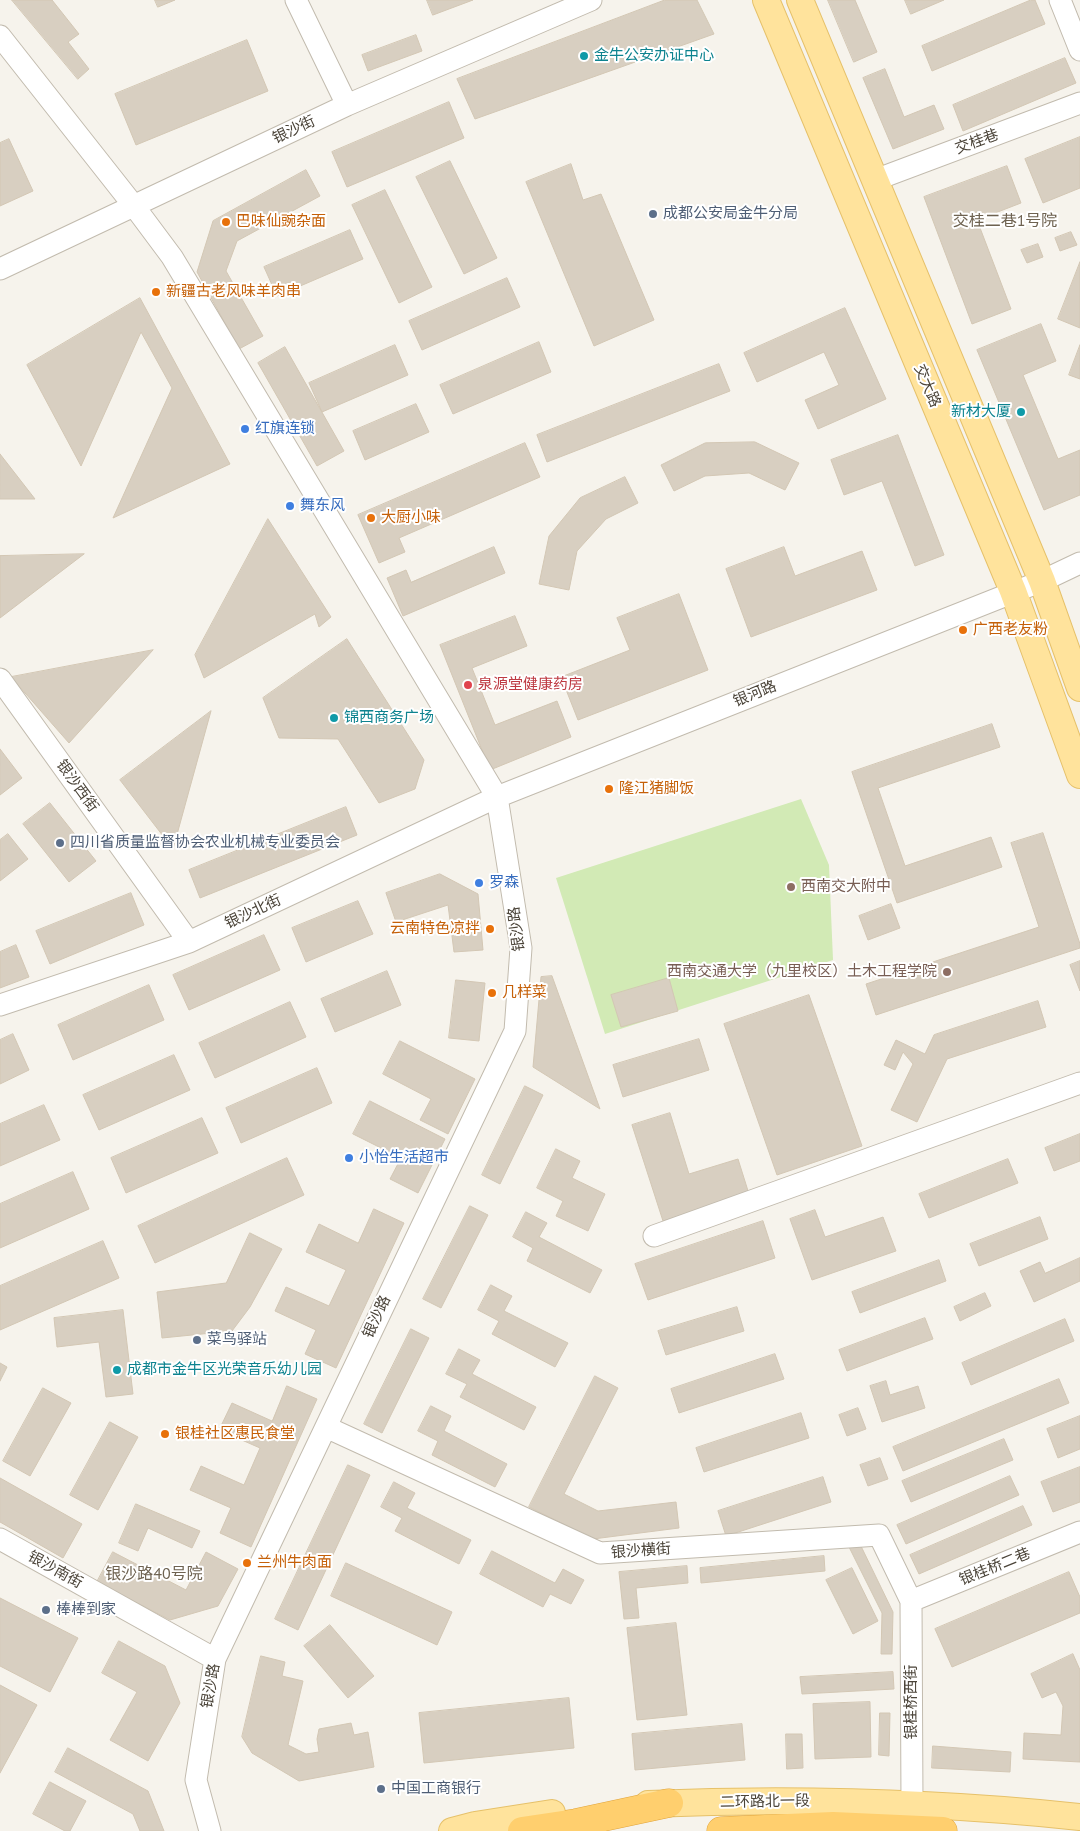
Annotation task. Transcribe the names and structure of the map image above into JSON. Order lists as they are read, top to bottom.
{
  "streets": {
    "main road": ["交大路", "二环路北一段"],
    "street": [
      "银沙街",
      "交桂巷",
      "银河路",
      "银沙西街",
      "银沙北街",
      "银沙路",
      "银沙横街",
      "银桂桥二巷",
      "银沙南街",
      "银桂桥西街"
    ]
  },
  "crossings": [
    ["交桂巷", "交大路"],
    ["交大路", "银河路"],
    ["银河路", "银沙北街"],
    ["银河路", "银沙路"],
    ["银沙西街", "银沙北街"],
    ["银沙北街", "银沙路"],
    ["银沙路", "银沙横街"],
    ["银沙路", "银沙南街"],
    ["银沙横街", "银桂桥二巷"],
    ["银沙横街", "银桂桥西街"],
    ["银桂桥二巷", "银桂桥西街"],
    ["银桂桥西街", "二环路北一段"]
  ],
  "districts": ["交桂二巷1号院", "银沙路40号院"],
  "places": [
    "金牛公安办证中心",
    "成都公安局金牛分局",
    "巴味仙豌杂面",
    "新疆古老风味羊肉串",
    "新材大厦",
    "红旗连锁",
    "舞东风",
    "大厨小味",
    "广西老友粉",
    "泉源堂健康药房",
    "锦西商务广场",
    "隆江猪脚饭",
    "四川省质量监督协会农业机械专业委员会",
    "罗森",
    "西南交大附中",
    "云南特色凉拌",
    "西南交通大学（九里校区）土木工程学院",
    "几样菜",
    "小怡生活超市",
    "菜鸟驿站",
    "成都市金牛区光荣音乐幼儿园",
    "银桂社区惠民食堂",
    "兰州牛肉面",
    "棒棒到家",
    "中国工商银行"
  ]
}
